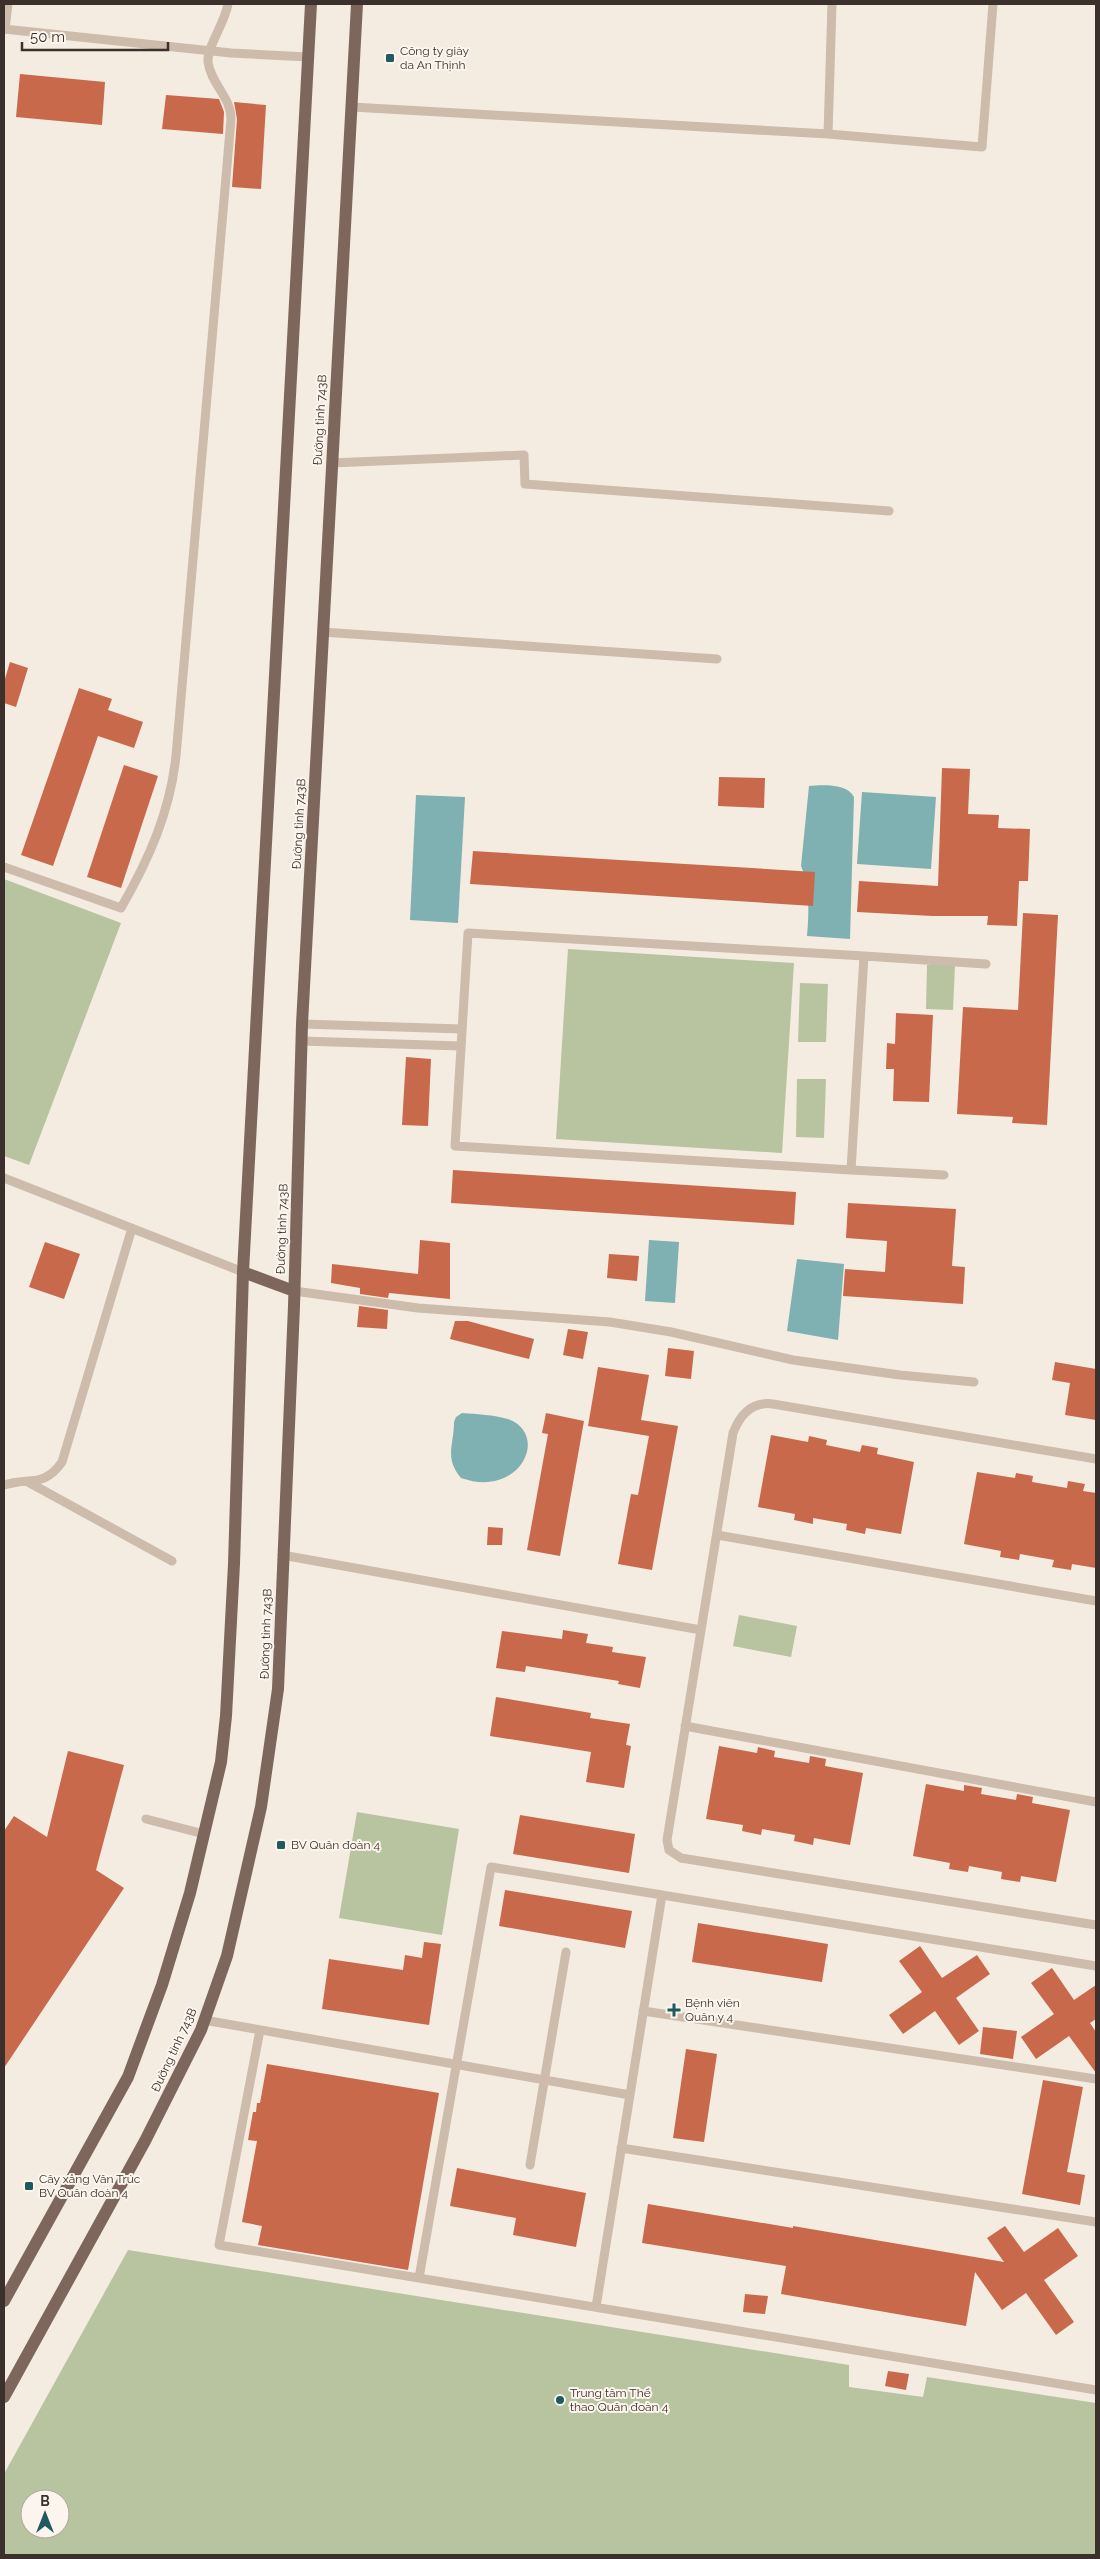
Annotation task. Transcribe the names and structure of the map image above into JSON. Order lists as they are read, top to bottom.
{
  "streets": {
    "main road": ["Đường tỉnh 743B"]
  },
  "places": {
    "transit": ["Công ty giày da An Thịnh", "BV Quân đoàn 4", "Cây xăng Vân Trúc BV Quân đoàn 4"],
    "health": ["Bệnh viên Quân y 4"],
    "other": ["Trung tâm Thể thao Quân đoàn 4"]
  },
  "scale_bar": "50 m",
  "north": "top"
}
